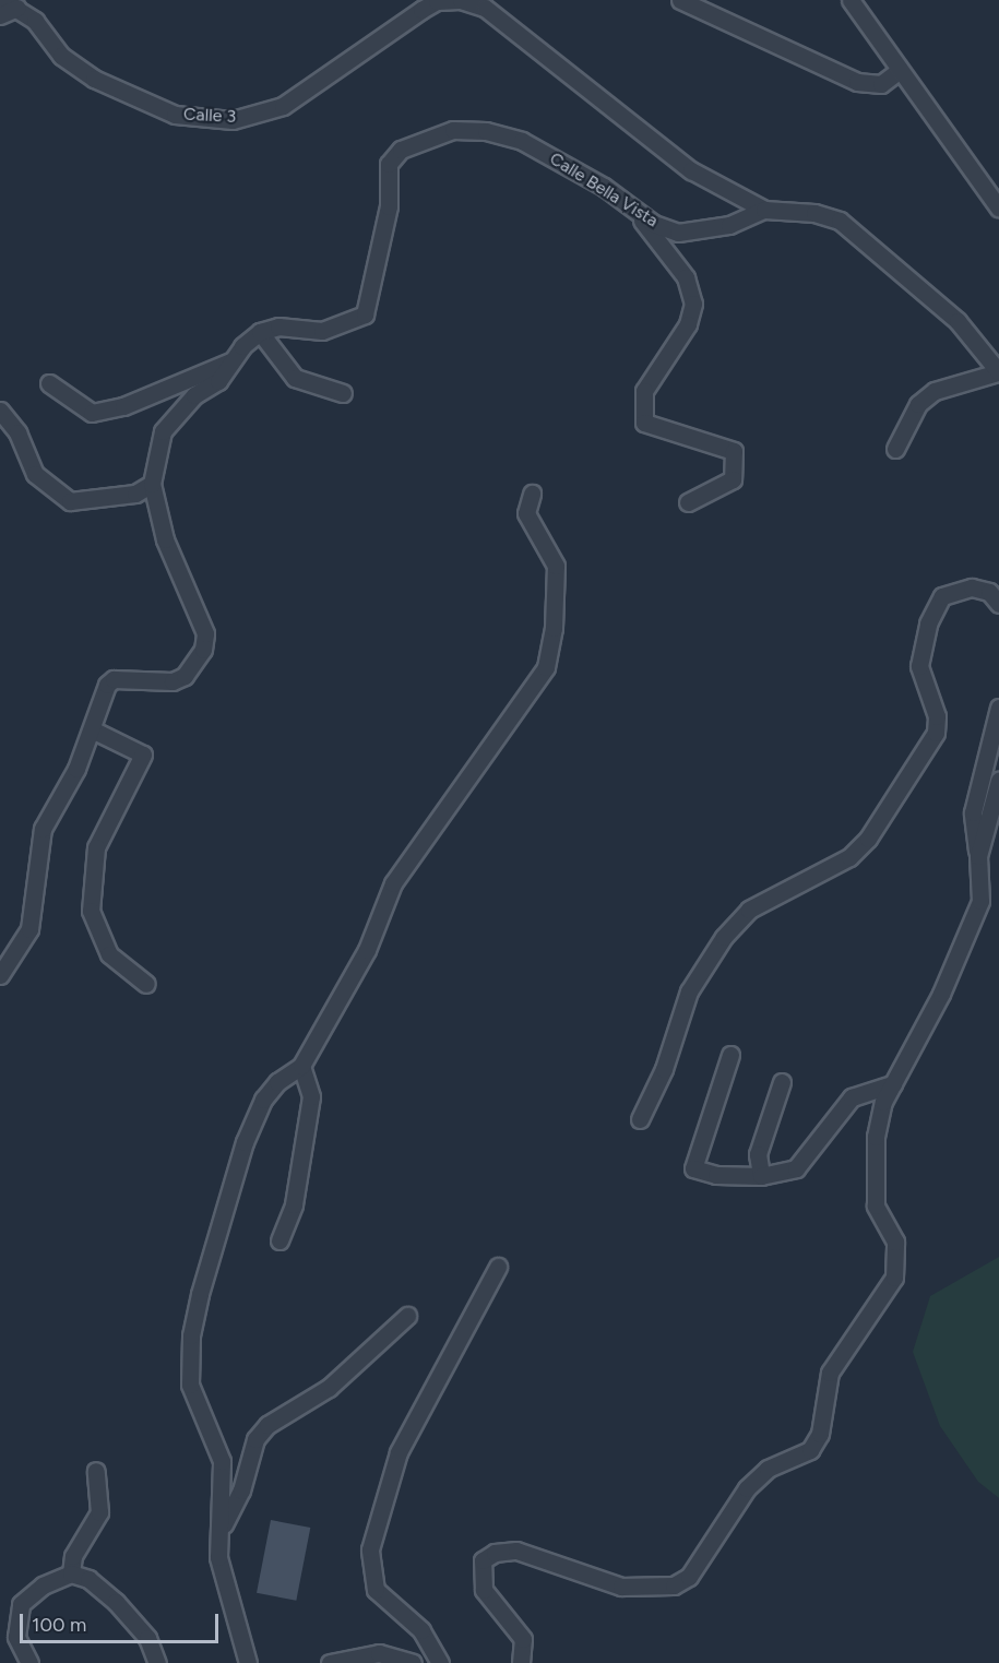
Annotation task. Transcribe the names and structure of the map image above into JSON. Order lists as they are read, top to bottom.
{
  "streets": {
    "street": ["Calle 3", "Calle Bella Vista"]
  },
  "crossings": [
    ["Calle 3", "Calle Bella Vista"]
  ],
  "scale_bar": "100 m"
}
